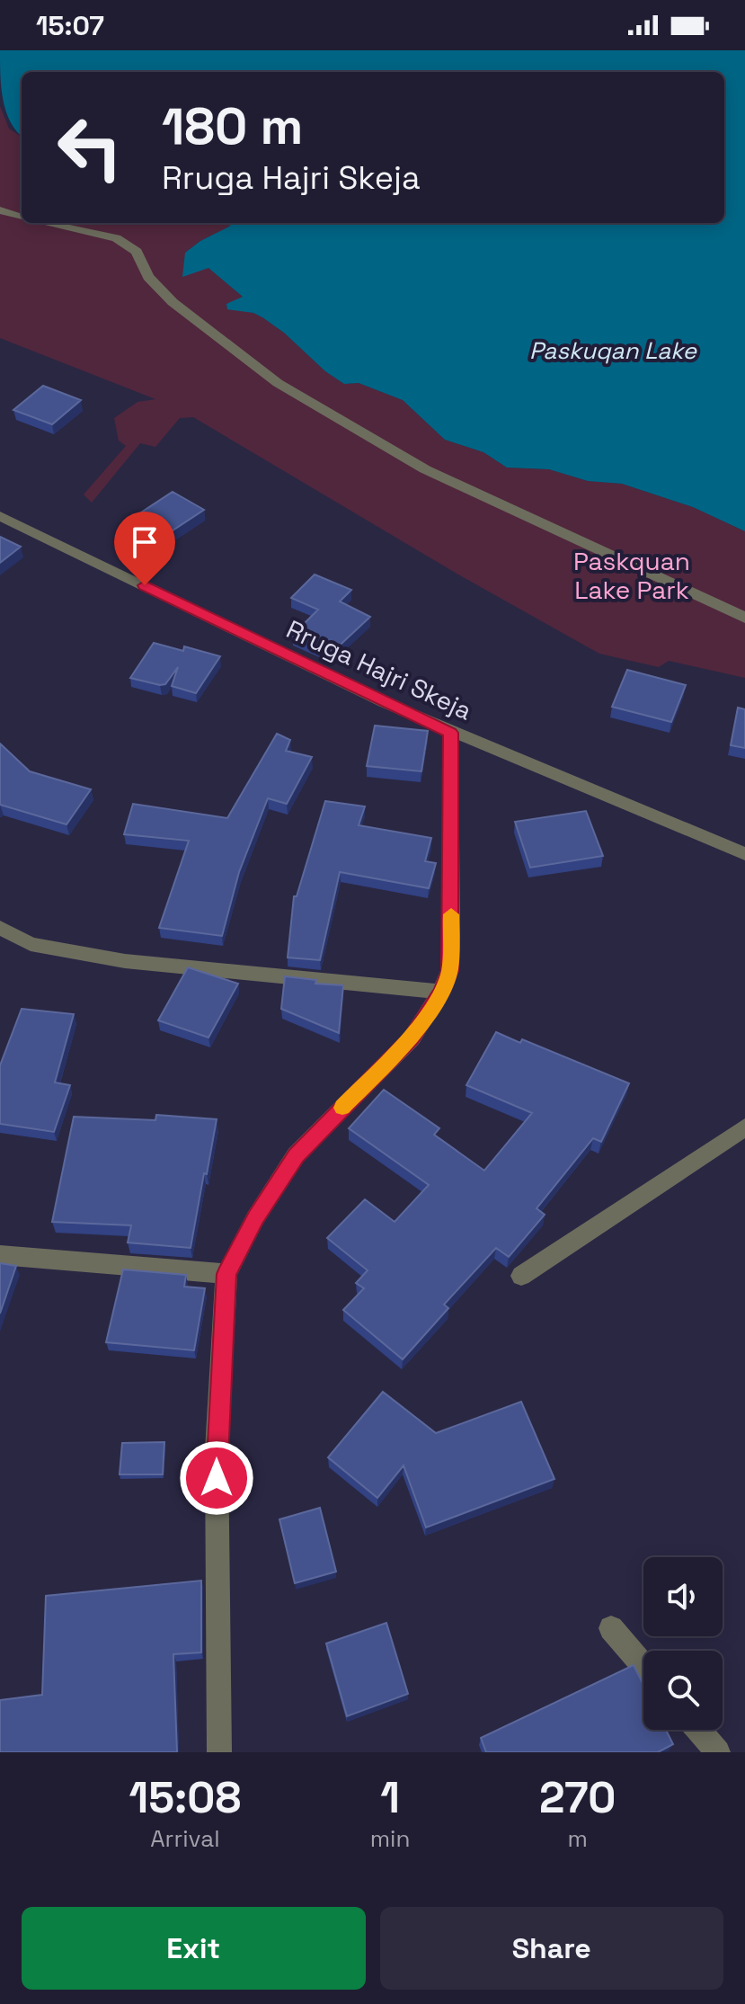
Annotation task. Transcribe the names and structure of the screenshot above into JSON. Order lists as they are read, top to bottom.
{
  "streets": {
    "street": ["Rruga Hajri Skeja"]
  },
  "water": ["Paskuqan Lake"],
  "parks": ["Paskquan Lake Park"],
  "page": {
    "status": "15:07",
    "turn": ["180 m", "Rruga Hajri Skeja"],
    "eta": [
      "15:08",
      "Arrival",
      "1",
      "min",
      "270",
      "m"
    ],
    "buttons": ["Exit", "Share"]
  }
}
